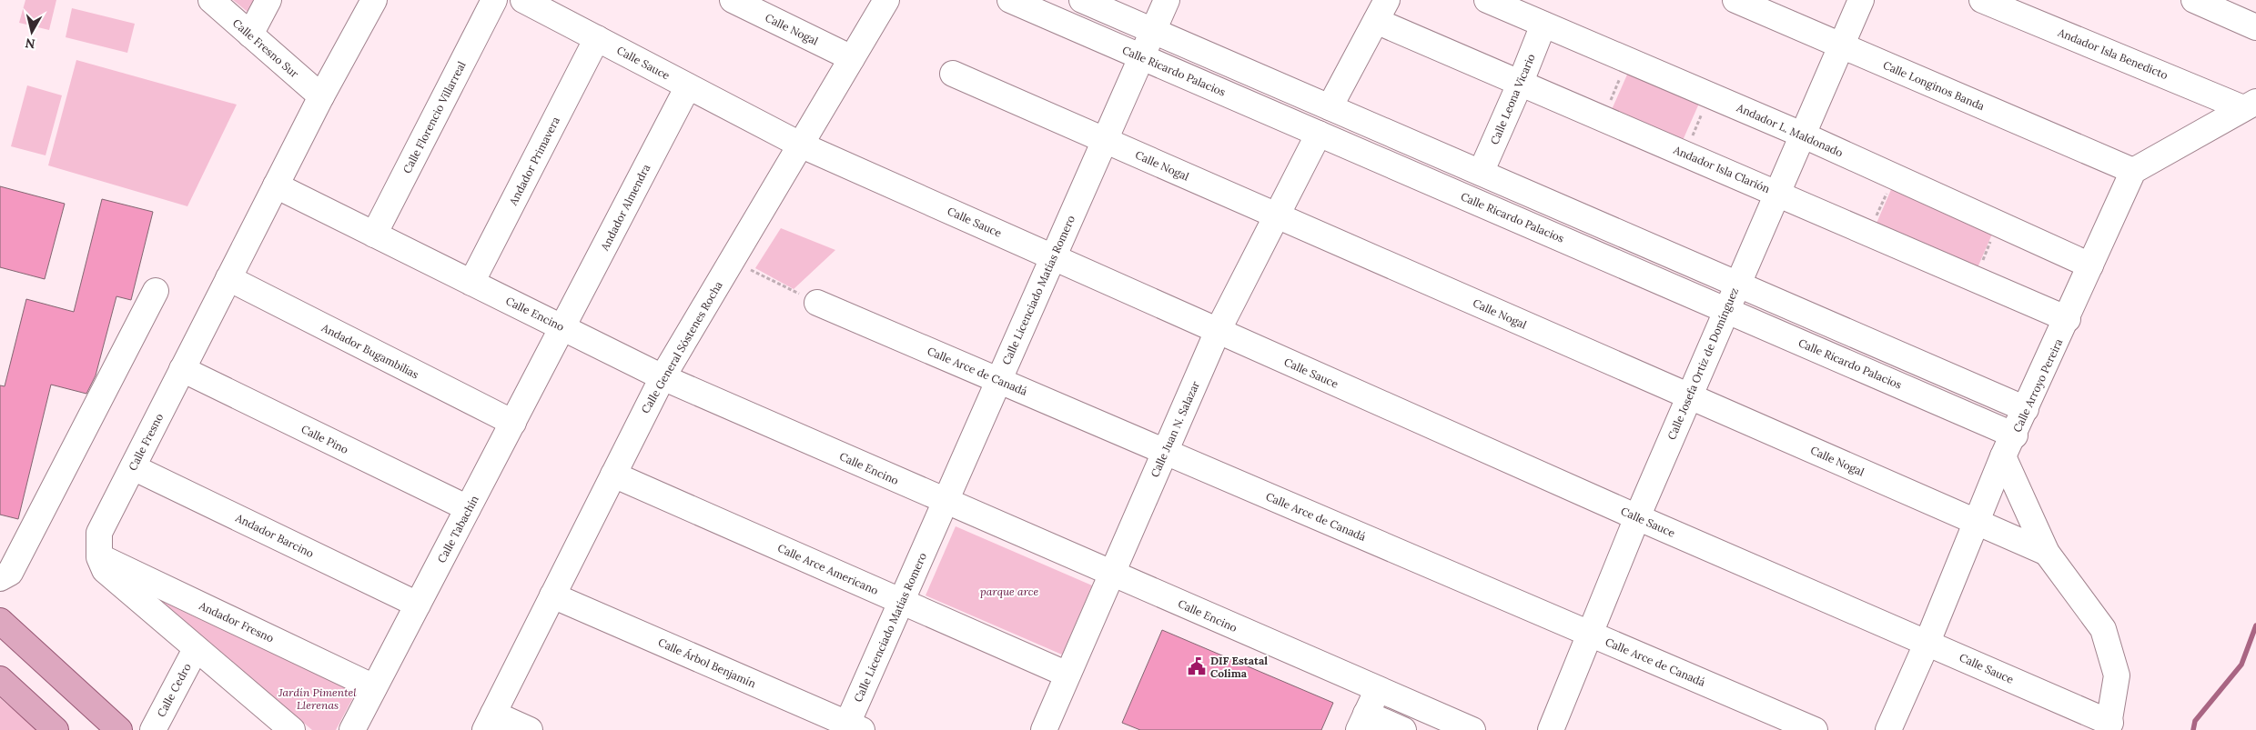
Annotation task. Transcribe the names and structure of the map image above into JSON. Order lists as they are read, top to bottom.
{
  "streets": {
    "street": [
      "Calle Nogal",
      "Calle Fresno Sur",
      "Andador Isla Benedicto",
      "Calle Sauce",
      "Calle Ricardo Palacios",
      "Calle Longinos Banda",
      "Calle Leona Vicario",
      "Calle Florencio Villarreal",
      "Andador L. Maldonado",
      "Andador Primavera",
      "Andador Isla Clarión",
      "Andador Almendra",
      "Calle Licenciado Matías Romero",
      "Calle Encino",
      "Calle General Sóstenes Rocha",
      "Andador Bugambilias",
      "Calle Josefa Ortiz de Domínguez",
      "Calle Arce de Canadá",
      "Calle Arroyo Pereira",
      "Calle Juan N. Salazar",
      "Calle Pino",
      "Calle Fresno",
      "Calle Tabachín",
      "Andador Barcino",
      "Calle Arce Americano",
      "Andador Fresno",
      "Calle Árbol Benjamín",
      "Calle Cedro"
    ]
  },
  "crossings": [
    ["Calle Nogal", "Calle Licenciado Matías Romero"],
    ["Calle Nogal", "Calle General Sóstenes Rocha"],
    ["Calle Nogal", "Calle Josefa Ortiz de Domínguez"],
    ["Calle Nogal", "Calle Arroyo Pereira"],
    ["Calle Nogal", "Calle Juan N. Salazar"],
    ["Calle Fresno Sur", "Calle Fresno"],
    ["Calle Sauce", "Andador Primavera"],
    ["Calle Sauce", "Andador Almendra"],
    ["Calle Sauce", "Calle Licenciado Matías Romero"],
    ["Calle Sauce", "Calle General Sóstenes Rocha"],
    ["Calle Sauce", "Calle Josefa Ortiz de Domínguez"],
    ["Calle Sauce", "Calle Arroyo Pereira"],
    ["Calle Sauce", "Calle Juan N. Salazar"],
    ["Calle Ricardo Palacios", "Calle Licenciado Matías Romero"],
    ["Calle Ricardo Palacios", "Calle Josefa Ortiz de Domínguez"],
    ["Calle Ricardo Palacios", "Calle Arroyo Pereira"],
    ["Calle Ricardo Palacios", "Calle Juan N. Salazar"],
    ["Calle Longinos Banda", "Calle Josefa Ortiz de Domínguez"],
    ["Calle Longinos Banda", "Calle Arroyo Pereira"],
    ["Calle Leona Vicario", "Andador L. Maldonado"],
    ["Calle Leona Vicario", "Andador Isla Clarión"],
    ["Calle Florencio Villarreal", "Calle Encino"],
    ["Andador L. Maldonado", "Calle Josefa Ortiz de Domínguez"],
    ["Andador L. Maldonado", "Calle Arroyo Pereira"],
    ["Andador Primavera", "Calle Encino"],
    ["Andador Isla Clarión", "Calle Josefa Ortiz de Domínguez"],
    ["Andador Isla Clarión", "Calle Arroyo Pereira"],
    ["Andador Almendra", "Calle Encino"],
    ["Andador Almendra", "Calle Tabachín"],
    ["Calle Licenciado Matías Romero", "Calle Encino"],
    ["Calle Licenciado Matías Romero", "Calle Arce de Canadá"],
    ["Calle Licenciado Matías Romero", "Calle Arce Americano"],
    ["Calle Licenciado Matías Romero", "Calle Árbol Benjamín"],
    ["Calle Encino", "Calle General Sóstenes Rocha"],
    ["Calle Encino", "Calle Juan N. Salazar"],
    ["Calle Encino", "Calle Fresno"],
    ["Calle Encino", "Calle Tabachín"],
    ["Calle General Sóstenes Rocha", "Calle Arce Americano"],
    ["Calle General Sóstenes Rocha", "Calle Árbol Benjamín"],
    ["Andador Bugambilias", "Calle Fresno"],
    ["Andador Bugambilias", "Calle Tabachín"],
    ["Calle Josefa Ortiz de Domínguez", "Calle Arce de Canadá"],
    ["Calle Arce de Canadá", "Calle Juan N. Salazar"],
    ["Calle Juan N. Salazar", "Calle Arce Americano"],
    ["Calle Pino", "Calle Fresno"],
    ["Calle Pino", "Calle Tabachín"],
    ["Calle Fresno", "Andador Barcino"],
    ["Calle Fresno", "Andador Fresno"],
    ["Calle Tabachín", "Andador Barcino"],
    ["Calle Tabachín", "Andador Fresno"]
  ],
  "parks": ["parque arce", "Jardín Pimentel Llerenas"],
  "places": {
    "public building": ["DIF Estatal Colima"]
  },
  "north": "bottom"
}
